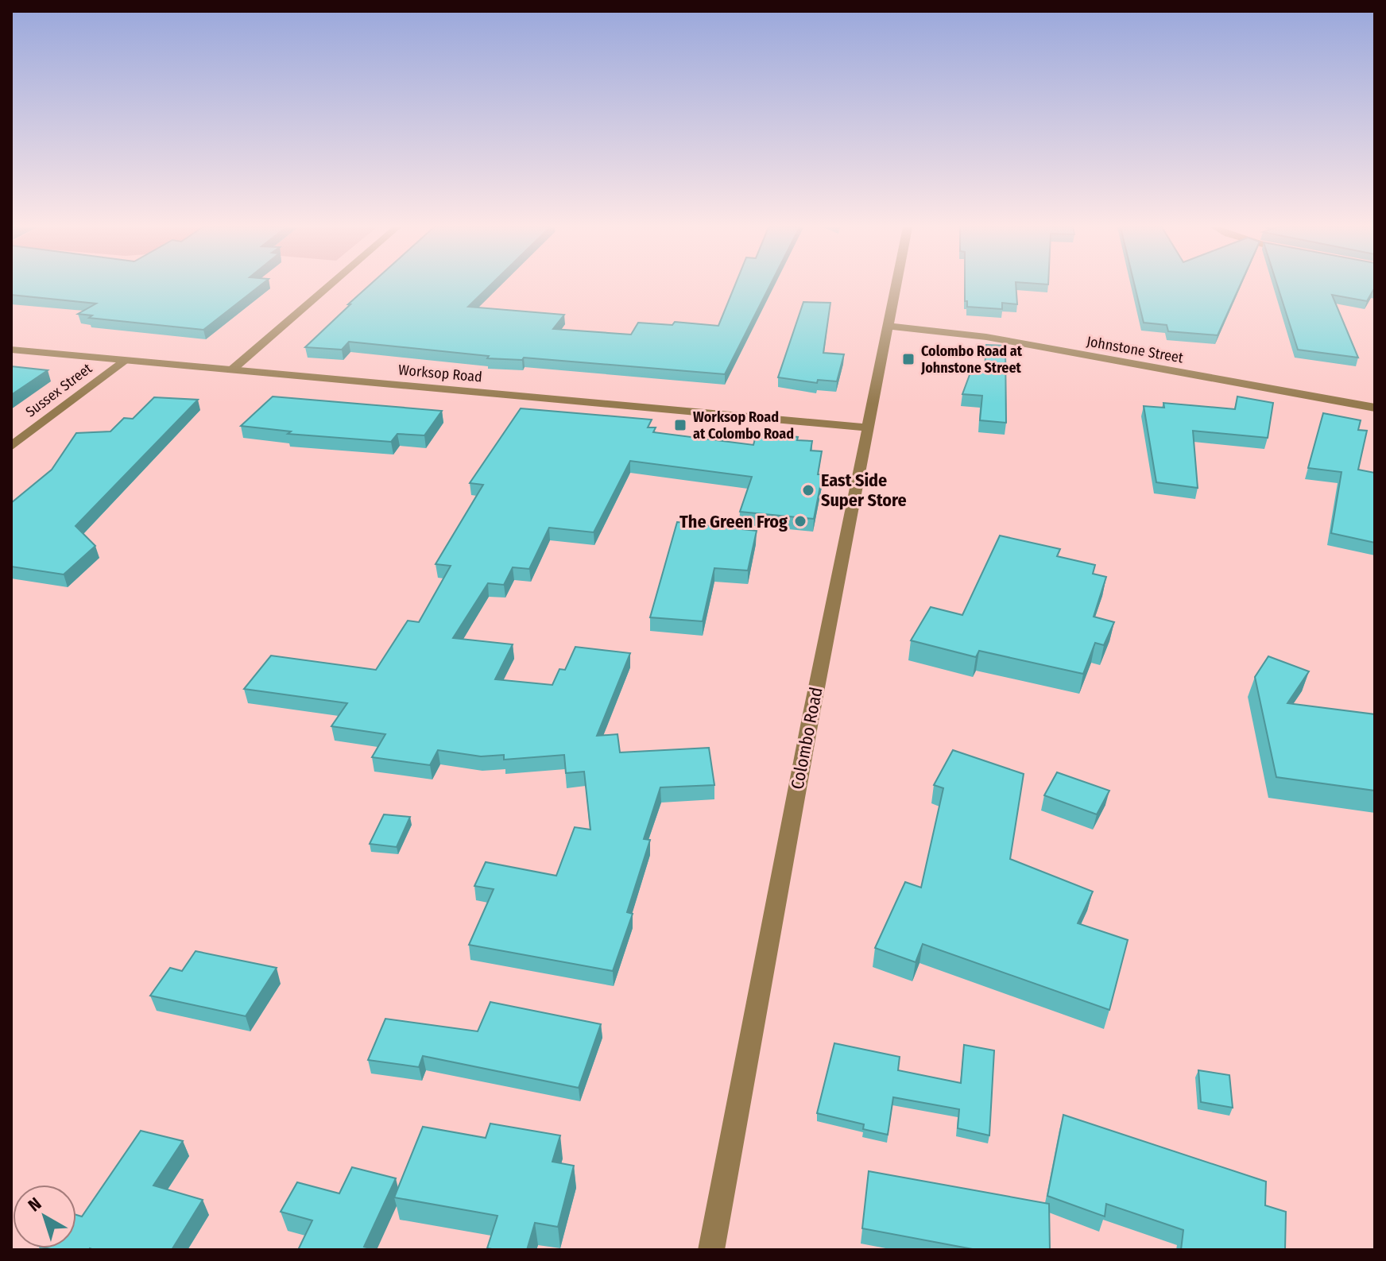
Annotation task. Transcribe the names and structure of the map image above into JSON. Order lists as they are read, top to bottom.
{
  "streets": {
    "street": [
      "Johnstone Street",
      "Worksop Road",
      "Sussex Street",
      "Colombo Road"
    ]
  },
  "crossings": [
    ["Johnstone Street", "Colombo Road"],
    ["Worksop Road", "Sussex Street"],
    ["Worksop Road", "Colombo Road"]
  ],
  "places": {
    "transit": ["Colombo Road at Johnstone Street", "Worksop Road at Colombo Road"],
    "other": ["East Side Super Store", "The Green Frog"]
  },
  "north": "top left"
}
